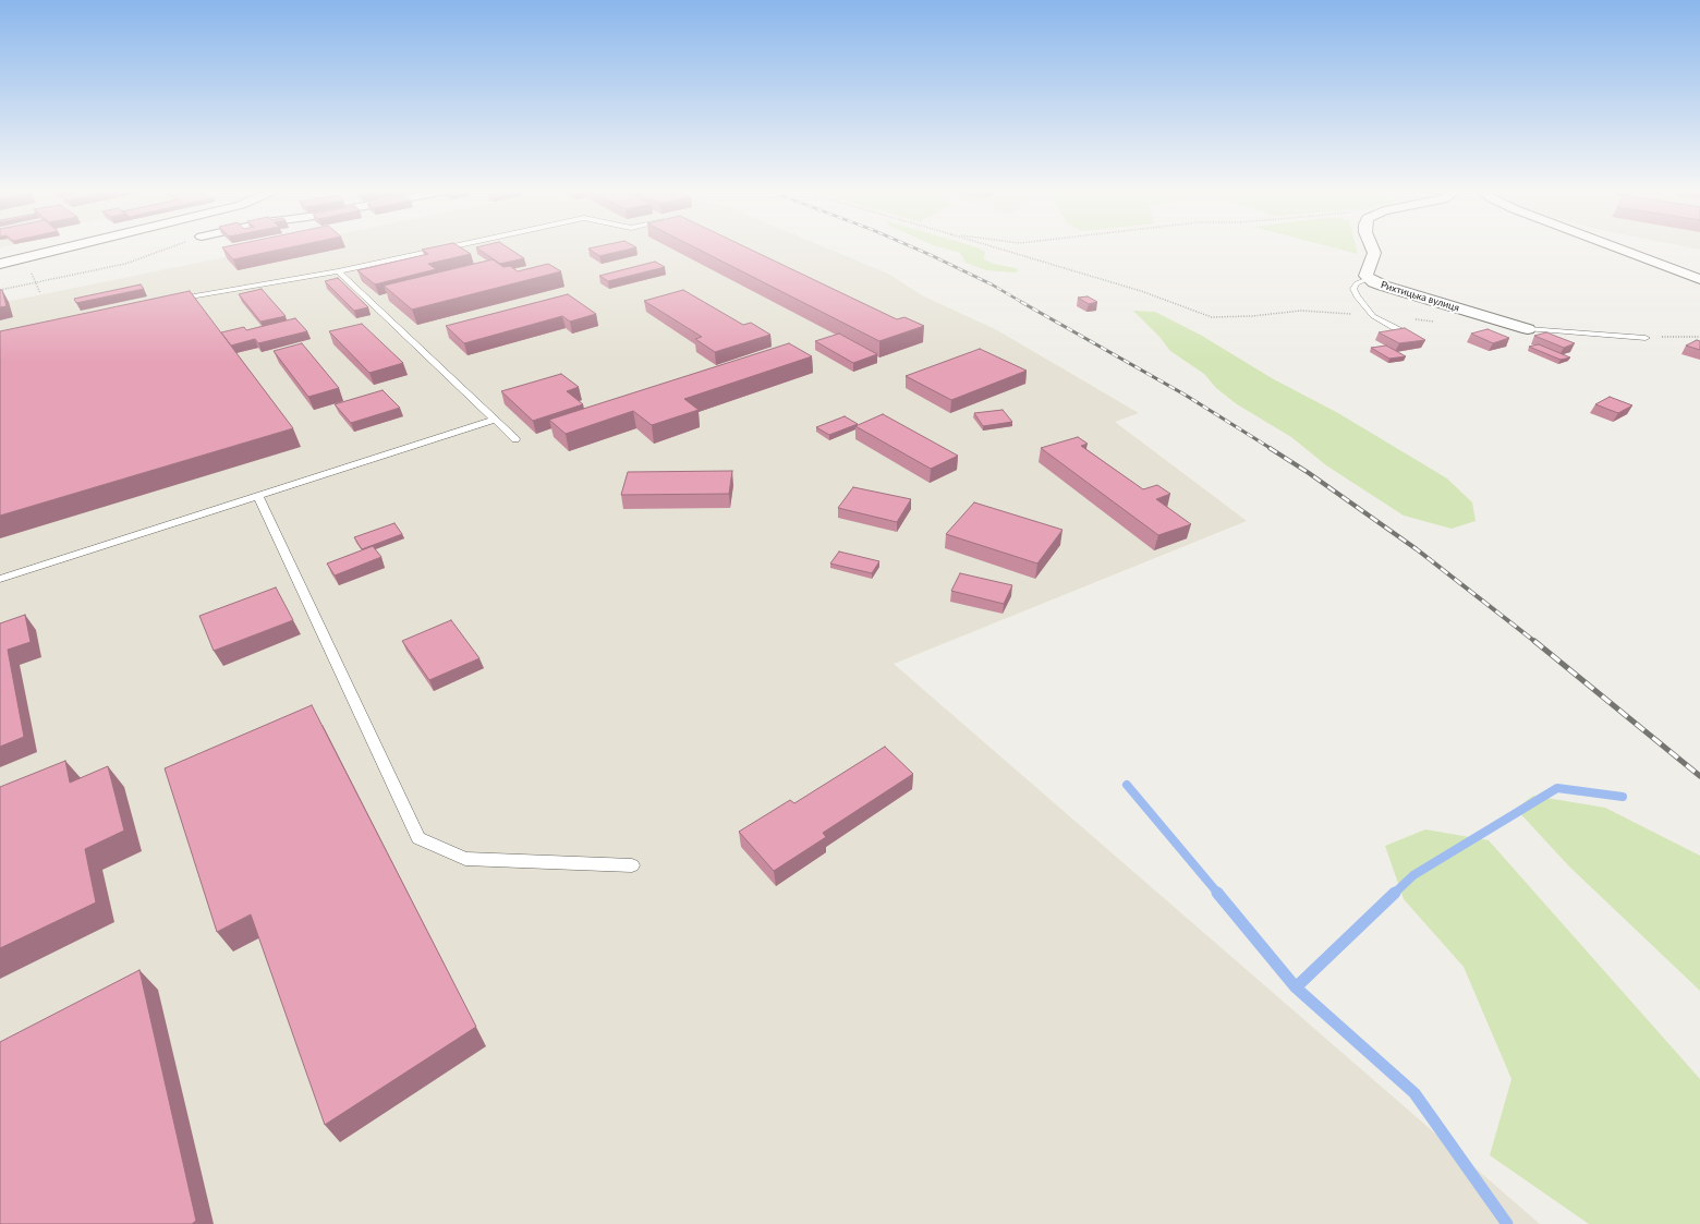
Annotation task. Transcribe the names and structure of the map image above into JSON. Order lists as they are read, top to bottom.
{
  "streets": {
    "street": ["Рихтицька вулиця"]
  }
}
